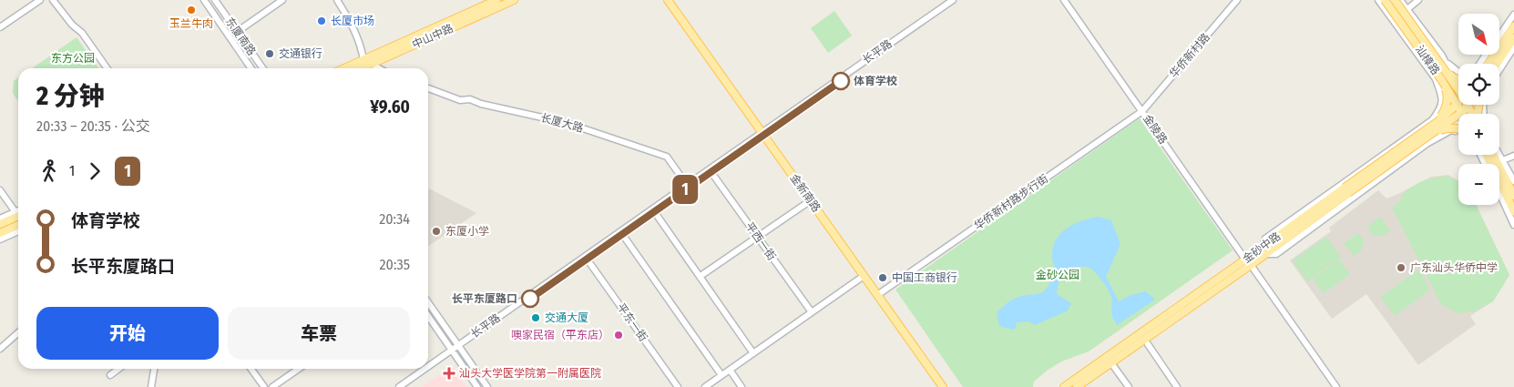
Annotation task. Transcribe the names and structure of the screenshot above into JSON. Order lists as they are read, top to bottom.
{
  "streets": {
    "main road": [
      "中山中路",
      "汕樟路",
      "金新南路",
      "金砂中路"
    ],
    "street": [
      "东厦南路",
      "长平路",
      "华侨新村路",
      "长厦大路",
      "金陵路",
      "华侨新村路步行街",
      "平西一街",
      "平东一街"
    ]
  },
  "crossings": [
    ["长平路", "长厦大路"],
    ["长平路", "金新南路"],
    ["长平路", "平西一街"],
    ["长平路", "平东一街"],
    ["华侨新村路", "金陵路"],
    ["华侨新村路", "华侨新村路步行街"],
    ["汕樟路", "金砂中路"],
    ["金陵路", "华侨新村路步行街"],
    ["金陵路", "金砂中路"],
    ["金新南路", "华侨新村路步行街"]
  ],
  "parks": ["东方公园", "金砂公园"],
  "places": {
    "other": [
      "玉兰牛肉",
      "长厦市场",
      "交通银行",
      "体育学校",
      "东厦小学",
      "广东汕头华侨中学",
      "中国工商银行",
      "长平东厦路口",
      "交通大厦",
      "噢家民宿（平东店）"
    ],
    "health": ["汕头大学医学院第一附属医院"]
  },
  "lines": ["bus line 1"],
  "north": "bottom right",
  "page": {
    "on_map": "1",
    "map_buttons": ["+", "−"],
    "heading": ["2 分钟", "20:33 – 20:35 · 公交", "¥9.60"],
    "legs": ["1", "1"],
    "list": [
      {
        "name": "体育学校",
        "value": "20:34"
      },
      {
        "name": "长平东厦路口",
        "value": "20:35"
      }
    ],
    "buttons": ["开始", "车票"]
  }
}
